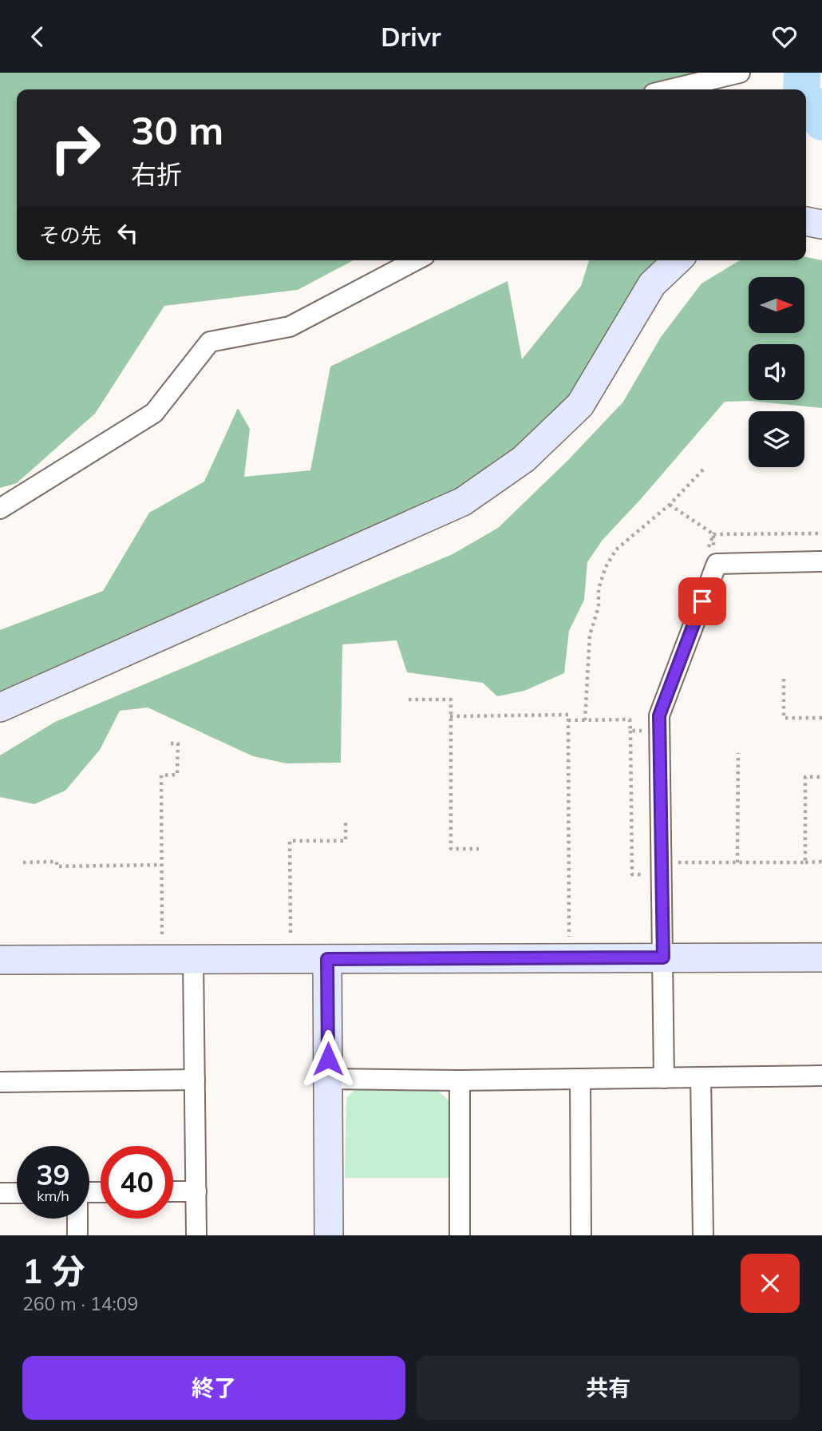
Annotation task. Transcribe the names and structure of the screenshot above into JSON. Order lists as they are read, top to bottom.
{
  "north": "right",
  "page": {
    "header": "Drivr",
    "turn": ["30 m", "右折"],
    "then": "その先",
    "speed": "39 km/h",
    "limit": "40",
    "heading": ["1 分", "260 m · 14:09"],
    "buttons": ["終了", "共有"]
  }
}
